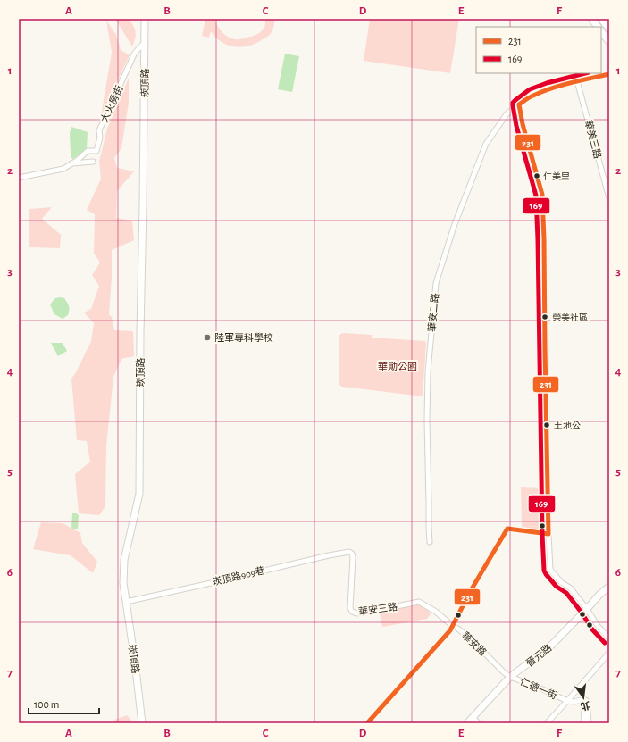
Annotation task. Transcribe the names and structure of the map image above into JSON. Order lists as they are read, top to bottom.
{
  "streets": {
    "street": [
      "崁頂路",
      "大火房街",
      "華美三路",
      "華安二路",
      "崁頂路909巷",
      "華安三路",
      "華安路",
      "晉元路",
      "仁德一街"
    ]
  },
  "crossings": [
    ["崁頂路", "大火房街"],
    ["崁頂路", "崁頂路909巷"],
    ["華美三路", "華安二路"],
    ["崁頂路909巷", "華安三路"],
    ["華安三路", "華安路"],
    ["華安路", "晉元路"],
    ["華安路", "仁德一街"],
    ["晉元路", "仁德一街"]
  ],
  "parks": ["華勛公園"],
  "places": [
    "仁美里",
    "榮美社區",
    "陸軍專科學校",
    "土地公"
  ],
  "lines": ["transit line 169", "transit line 231"],
  "legend": ["231", "169"],
  "scale_bar": "100 m",
  "north": "bottom",
  "grid": {
    "columns": [
      "A",
      "B",
      "C",
      "D",
      "E",
      "F"
    ],
    "rows": [
      "1",
      "2",
      "3",
      "4",
      "5",
      "6",
      "7"
    ]
  }
}
